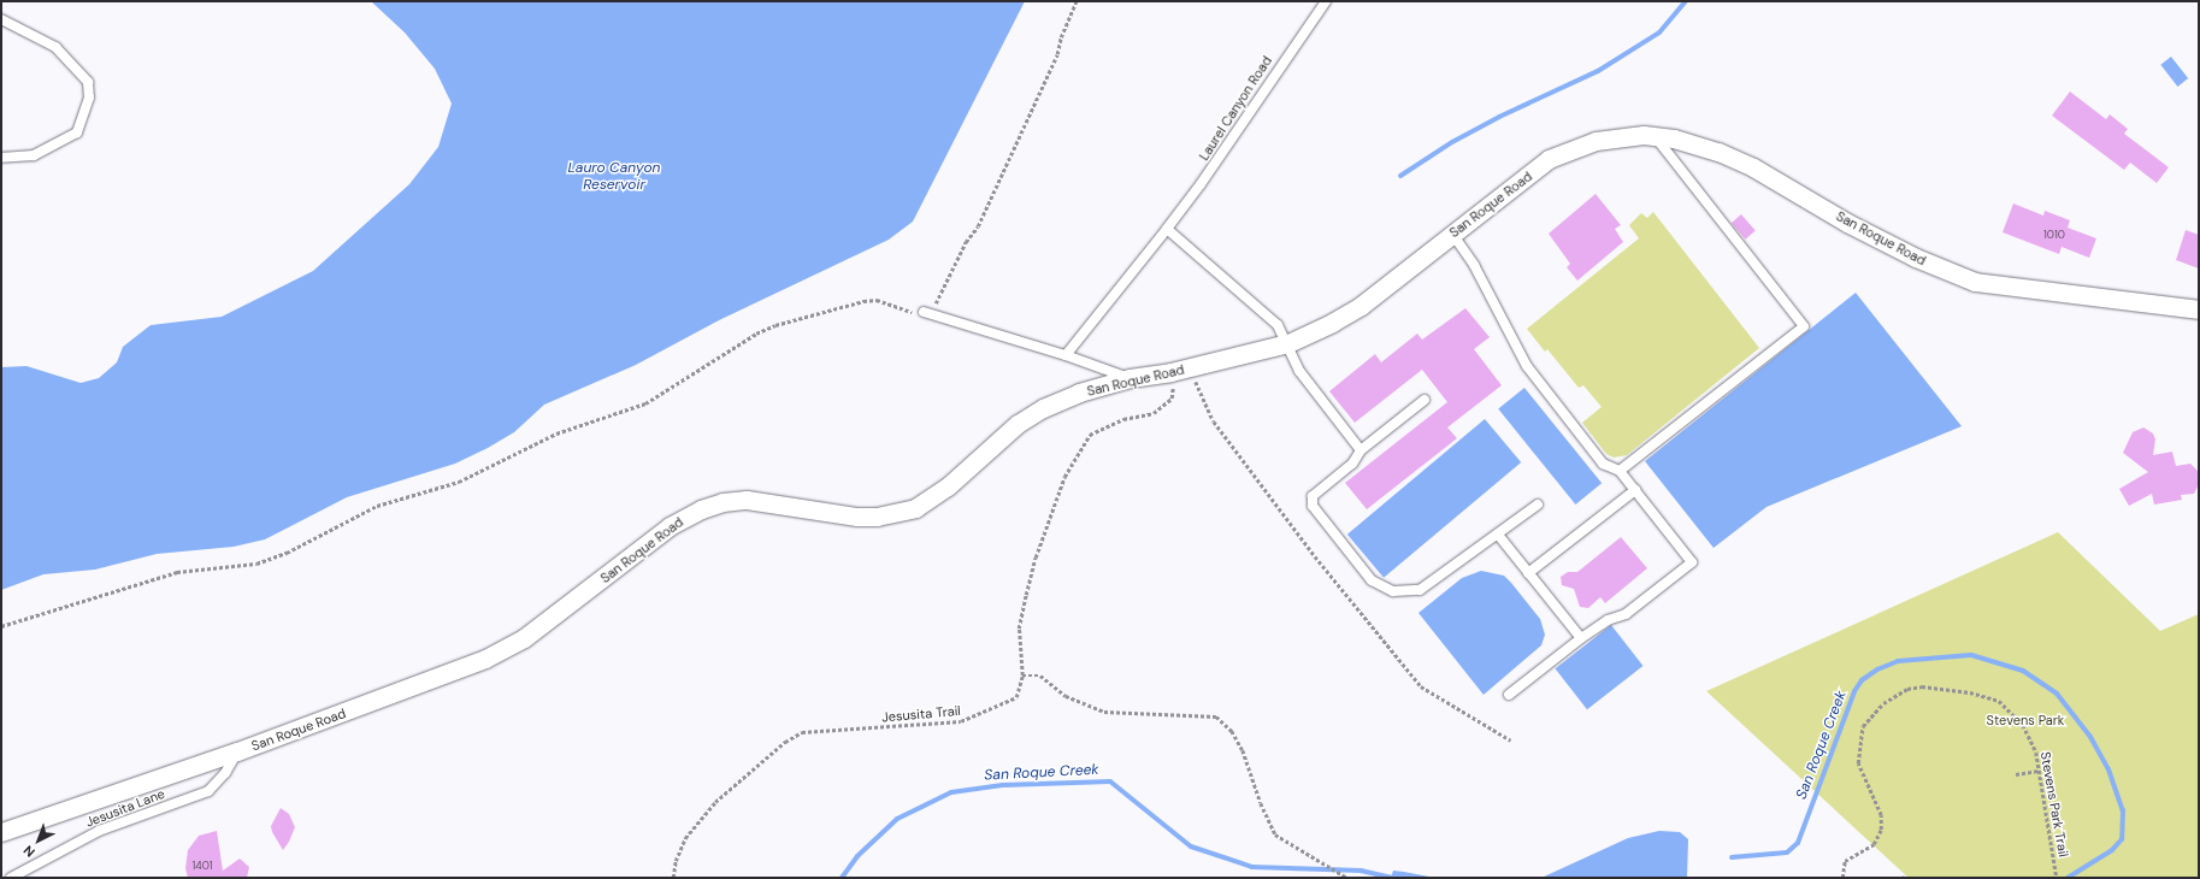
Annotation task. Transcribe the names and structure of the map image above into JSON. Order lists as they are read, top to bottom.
{
  "streets": {
    "street": ["San Roque Road"],
    "lane": ["Laurel Canyon Road", "Jesusita Lane"],
    "path": ["Jesusita Trail", "Stevens Park Trail"]
  },
  "crossings": [
    ["San Roque Road", "Jesusita Trail"],
    ["San Roque Road", "Jesusita Lane"]
  ],
  "water": ["Lauro Canyon Reservoir", "San Roque Creek"],
  "parks": ["Stevens Park"],
  "house_numbers": ["1010", "1401"],
  "north": "bottom left"
}
